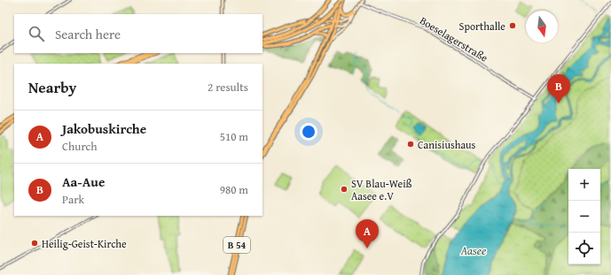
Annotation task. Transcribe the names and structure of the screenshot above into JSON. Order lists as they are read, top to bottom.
{
  "streets": {
    "main road": ["B 54"],
    "street": ["Boeselagerstraße"]
  },
  "water": ["Aasee"],
  "places": [
    "Sporthalle",
    "Canisiushaus",
    "SV Blau-Weiß Aasee e.V",
    "Heilig-Geist-Kirche"
  ],
  "north": "bottom",
  "page": {
    "search": "Search here",
    "heading": ["Nearby", "2 results"],
    "pins": ["B", "A"],
    "list": [
      {
        "mark": "A",
        "name": "Jakobuskirche",
        "note": "Church",
        "value": "510 m"
      },
      {
        "mark": "B",
        "name": "Aa-Aue",
        "note": "Park",
        "value": "980 m"
      }
    ],
    "map_buttons": ["+", "−"]
  }
}
